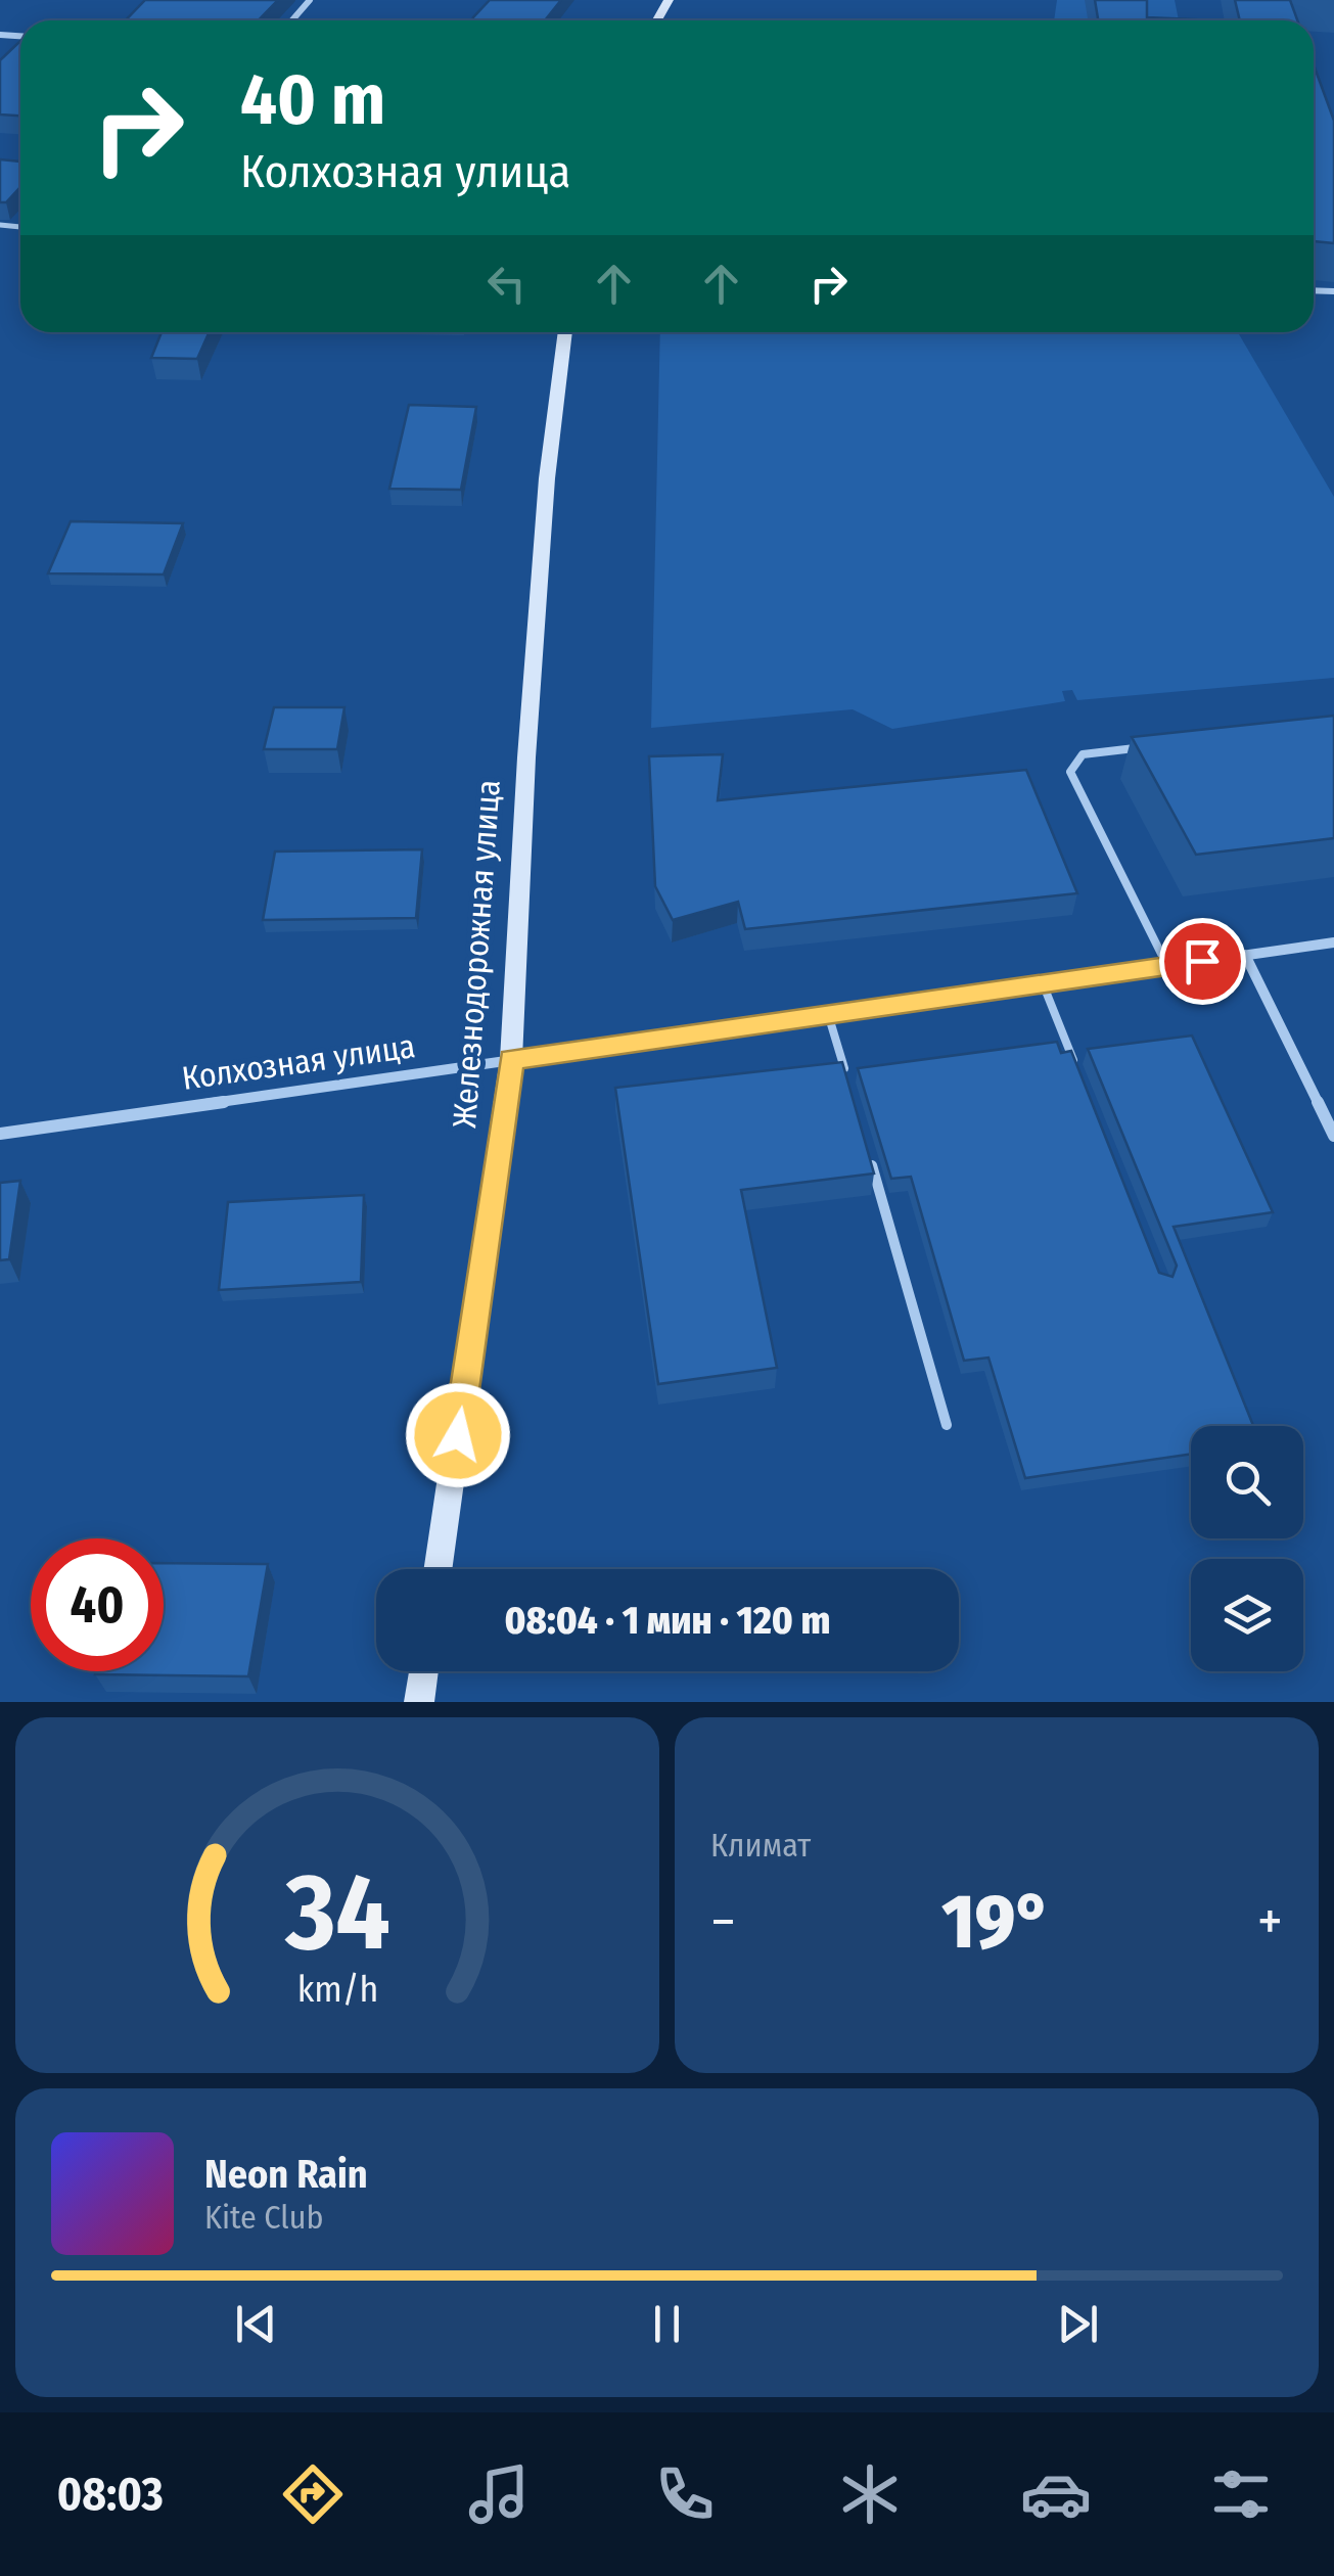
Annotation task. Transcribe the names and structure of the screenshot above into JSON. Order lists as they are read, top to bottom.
{
  "streets": {
    "street": ["Железнодорожная улица", "Колхозная улица"]
  },
  "crossings": [
    ["Железнодорожная улица", "Колхозная улица"]
  ],
  "page": {
    "turn": ["40 m", "Колхозная улица"],
    "limit": "40",
    "trip": "08:04 · 1 мин · 120 m",
    "tile": "Климат",
    "heat": ["−", "19°", "+"],
    "song": ["Neon Rain", "Kite Club"],
    "tabs": "08:03",
    "gauge": ["34", "km/h"]
  }
}
